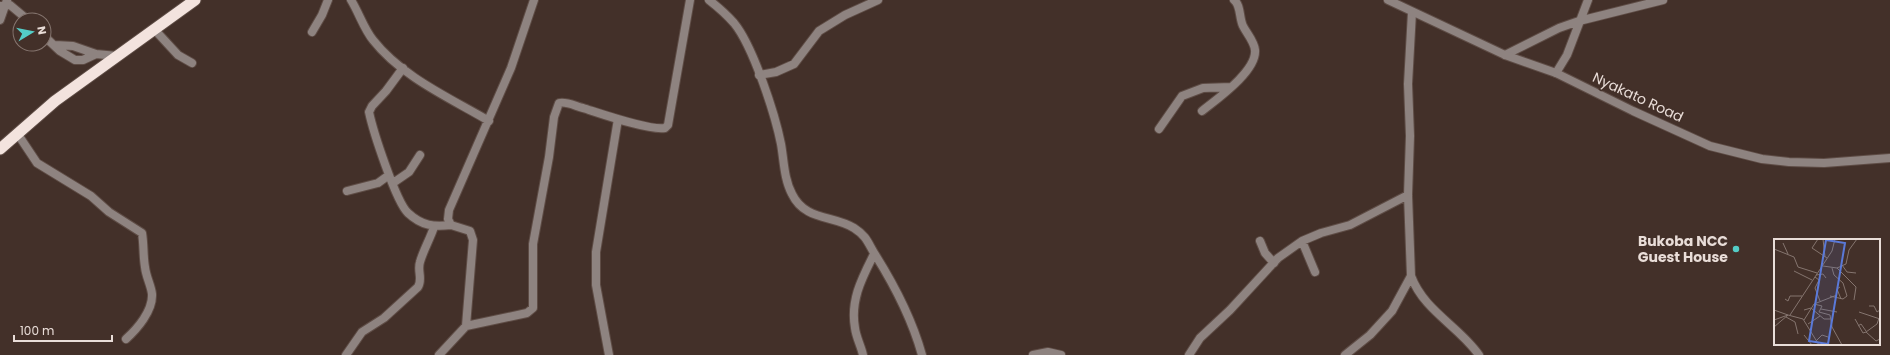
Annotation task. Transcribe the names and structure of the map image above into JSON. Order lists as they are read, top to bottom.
{
  "streets": {
    "street": ["Nyakato Road"]
  },
  "places": ["Bukoba NCC Guest House"],
  "scale_bar": "100 m",
  "north": "right"
}
